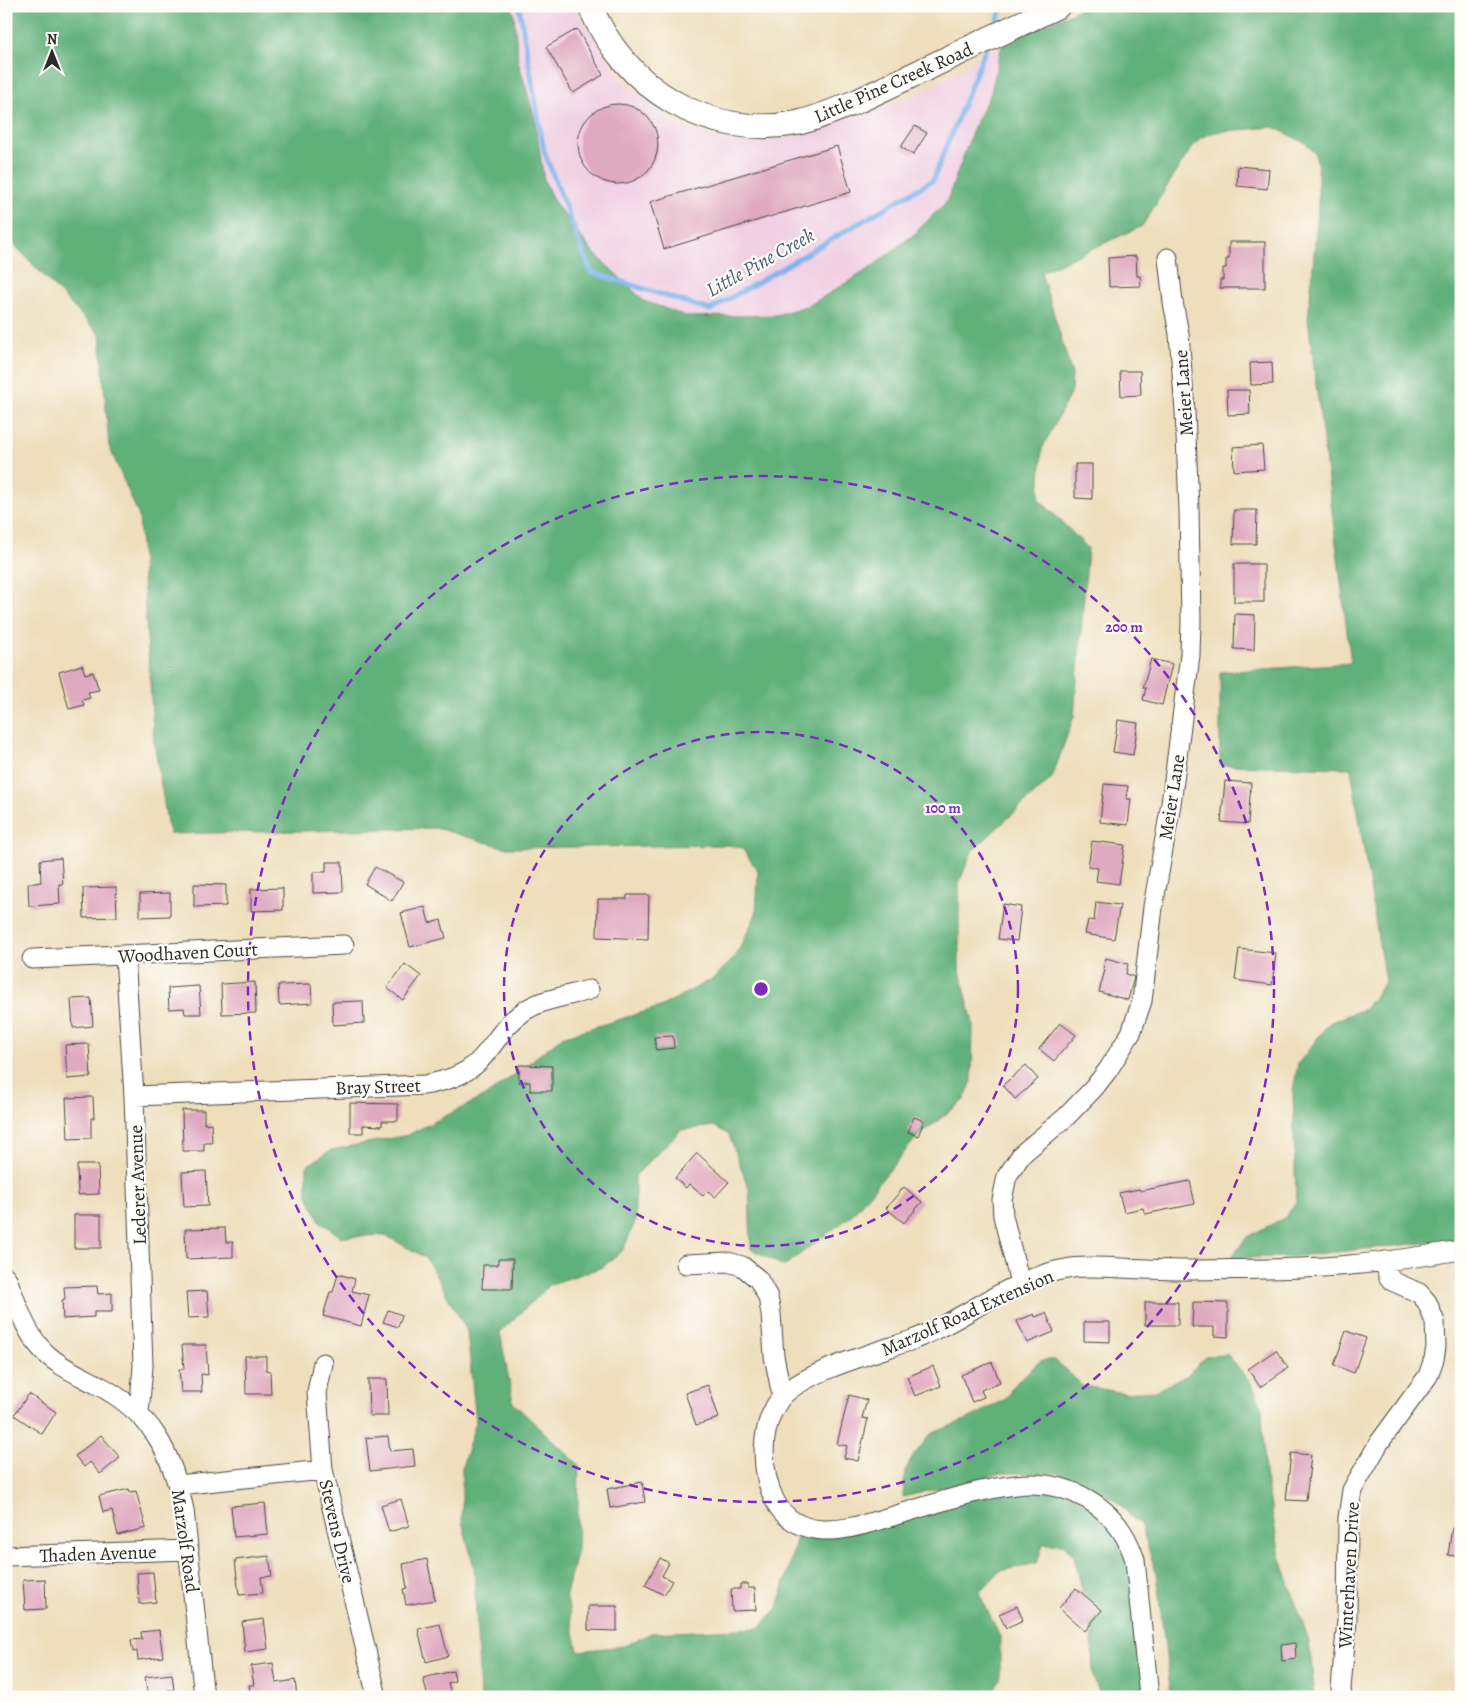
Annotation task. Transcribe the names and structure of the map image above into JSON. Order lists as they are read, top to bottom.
{
  "streets": {
    "street": [
      "Little Pine Creek Road",
      "Meier Lane",
      "Woodhaven Court",
      "Bray Street",
      "Lederer Avenue",
      "Marzolf Road Extension",
      "Stevens Drive",
      "Marzolf Road",
      "Thaden Avenue",
      "Winterhaven Drive"
    ]
  },
  "crossings": [
    ["Meier Lane", "Marzolf Road Extension"],
    ["Woodhaven Court", "Lederer Avenue"],
    ["Bray Street", "Lederer Avenue"],
    ["Lederer Avenue", "Marzolf Road"],
    ["Marzolf Road Extension", "Winterhaven Drive"],
    ["Marzolf Road", "Thaden Avenue"]
  ],
  "water": ["Little Pine Creek"],
  "north": "top",
  "rings": ["200 m", "100 m"]
}
